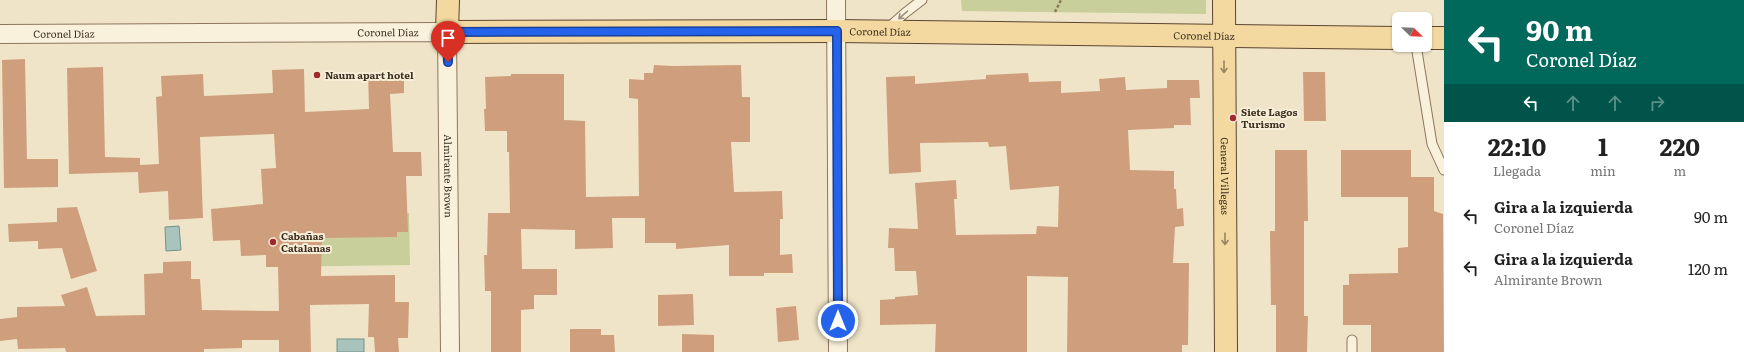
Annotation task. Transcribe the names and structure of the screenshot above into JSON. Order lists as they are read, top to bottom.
{
  "streets": {
    "main road": ["Coronel Díaz", "Almirante Brown", "General Villegas"]
  },
  "crossings": [
    ["Coronel Díaz", "Almirante Brown"],
    ["Coronel Díaz", "General Villegas"]
  ],
  "one_way": ["General Villegas"],
  "places": ["Naum apart hotel", "Siete Lagos Turismo", "Cabañas Catalanas"],
  "north": "bottom right",
  "page": {
    "turn": ["90 m", "Coronel Díaz"],
    "eta": [
      "22:10",
      "Llegada",
      "1",
      "min",
      "220",
      "m"
    ],
    "list": [
      {
        "name": "Gira a la izquierda",
        "note": "Coronel Díaz",
        "value": "90 m"
      },
      {
        "name": "Gira a la izquierda",
        "note": "Almirante Brown",
        "value": "120 m"
      }
    ]
  }
}
